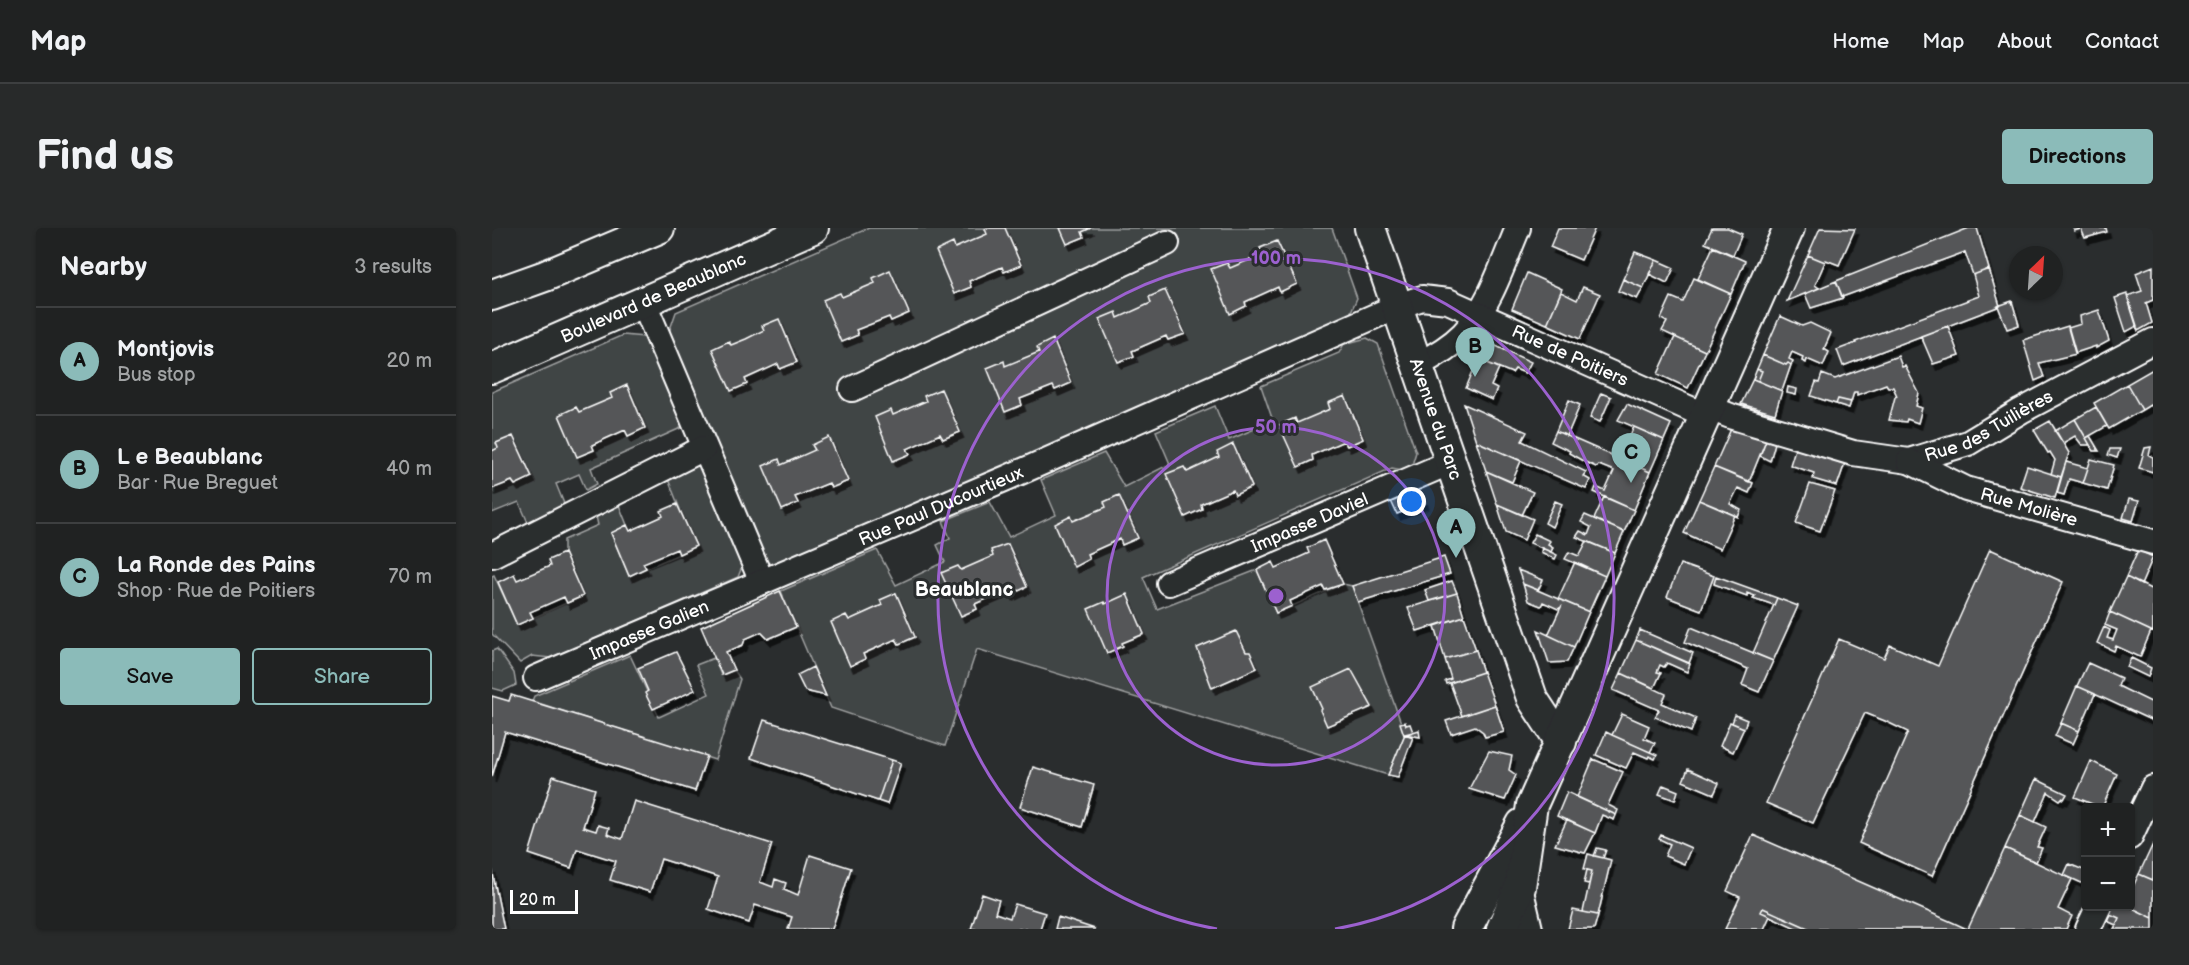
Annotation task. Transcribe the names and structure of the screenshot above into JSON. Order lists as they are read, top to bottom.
{
  "streets": {
    "main road": ["Boulevard de Beaublanc", "Avenue du Parc"],
    "street": [
      "Rue de Poitiers",
      "Rue des Tuilières",
      "Rue Paul Ducourtieux",
      "Rue Molière",
      "Impasse Daviel",
      "Impasse Galien"
    ]
  },
  "crossings": [
    ["Rue de Poitiers", "Avenue du Parc"],
    ["Rue de Poitiers", "Rue des Tuilières"],
    ["Rue de Poitiers", "Rue Paul Ducourtieux"],
    ["Avenue du Parc", "Rue Paul Ducourtieux"],
    ["Avenue du Parc", "Impasse Daviel"],
    ["Rue des Tuilières", "Rue Molière"],
    ["Rue Paul Ducourtieux", "Impasse Galien"]
  ],
  "districts": ["Beaublanc"],
  "scale_bar": "20 m",
  "north": "top right",
  "page": {
    "header": "Map",
    "nav": [
      "Home",
      "Map",
      "About",
      "Contact"
    ],
    "buttons": [
      "Directions",
      ["Save", "Share"]
    ],
    "title": "Find us",
    "heading": ["Nearby", "3 results"],
    "list": [
      {
        "mark": "A",
        "name": "Montjovis",
        "note": "Bus stop",
        "value": "20 m"
      },
      {
        "mark": "B",
        "name": "L e Beaublanc",
        "note": "Bar · Rue Breguet",
        "value": "40 m"
      },
      {
        "mark": "C",
        "name": "La Ronde des Pains",
        "note": "Shop · Rue de Poitiers",
        "value": "70 m"
      }
    ],
    "pins": ["B", "C", "A"],
    "map_buttons": ["+", "−"],
    "scale": "20 m"
  },
  "rings": ["100 m", "50 m"]
}
